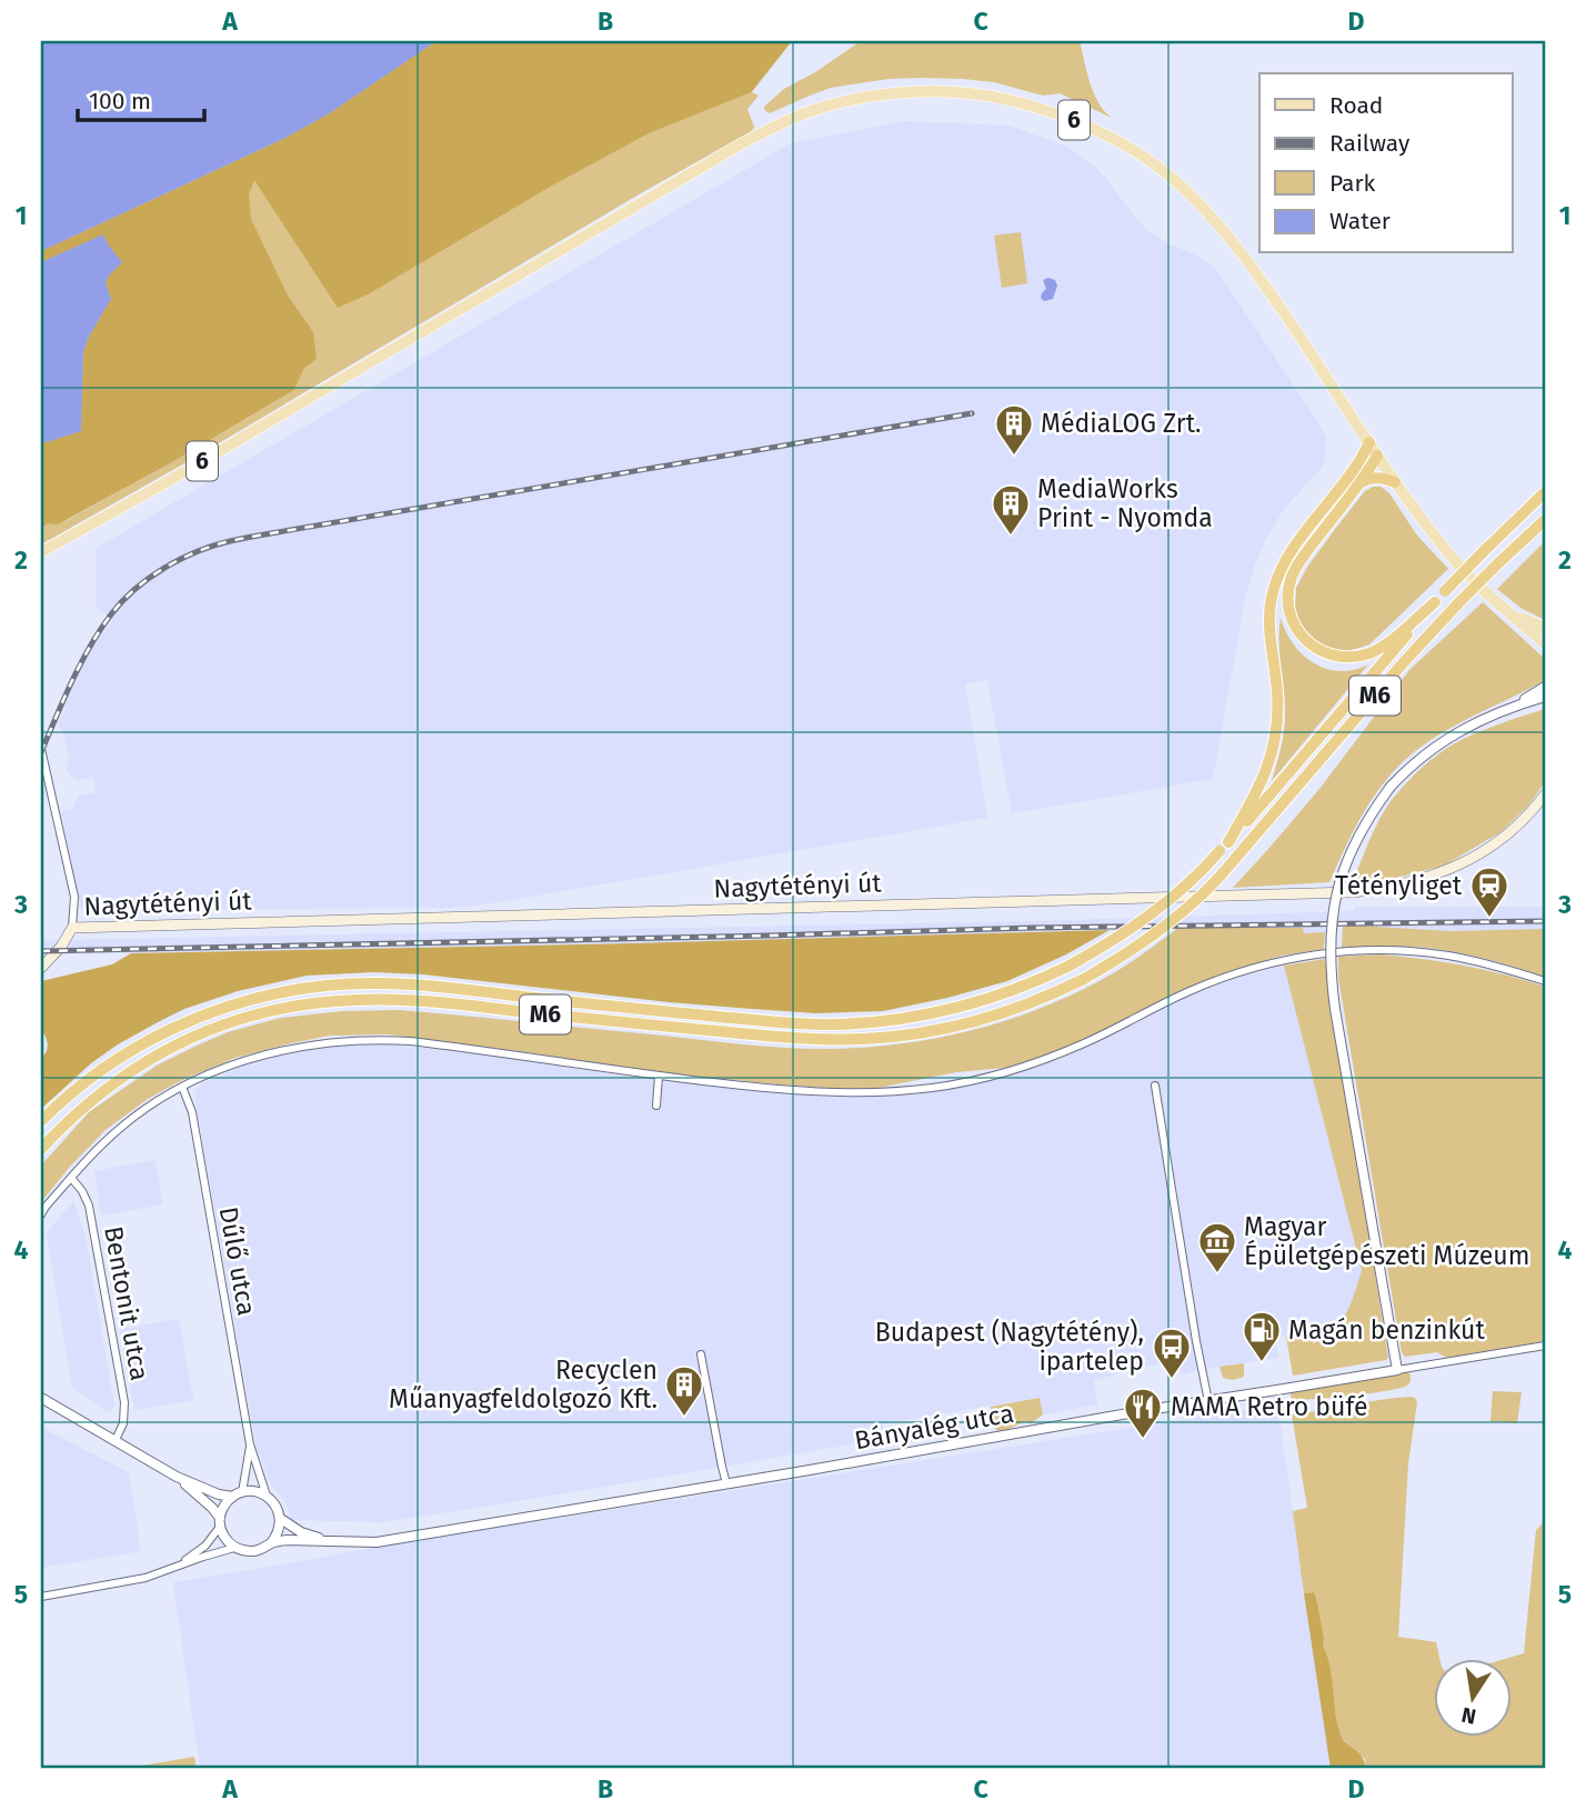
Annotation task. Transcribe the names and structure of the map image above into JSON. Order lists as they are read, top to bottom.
{
  "streets": {
    "highway": ["M6"],
    "main road": ["6", "Nagytétényi út"],
    "street": ["Dűlő utca", "Bentonit utca", "Bányalég utca"]
  },
  "crossings": [
    ["Dűlő utca", "Bányalég utca"]
  ],
  "places": {
    "building": ["MédiaLOG Zrt.", "MediaWorks Print - Nyomda", "Recyclen Műanyagfeldolgozó Kft."],
    "station": ["Tétényliget"],
    "museum": ["Magyar Épületgépészeti Múzeum"],
    "fuel station": ["Magán benzinkút"],
    "bus stop": ["Budapest (Nagytétény), ipartelep"],
    "restaurant": ["MAMA Retro büfé"]
  },
  "legend": [
    "Road",
    "Railway",
    "Park",
    "Water"
  ],
  "scale_bar": "100 m",
  "north": "bottom",
  "grid": {
    "columns": [
      "A",
      "B",
      "C",
      "D"
    ],
    "rows": [
      "1",
      "2",
      "3",
      "4",
      "5"
    ]
  }
}
